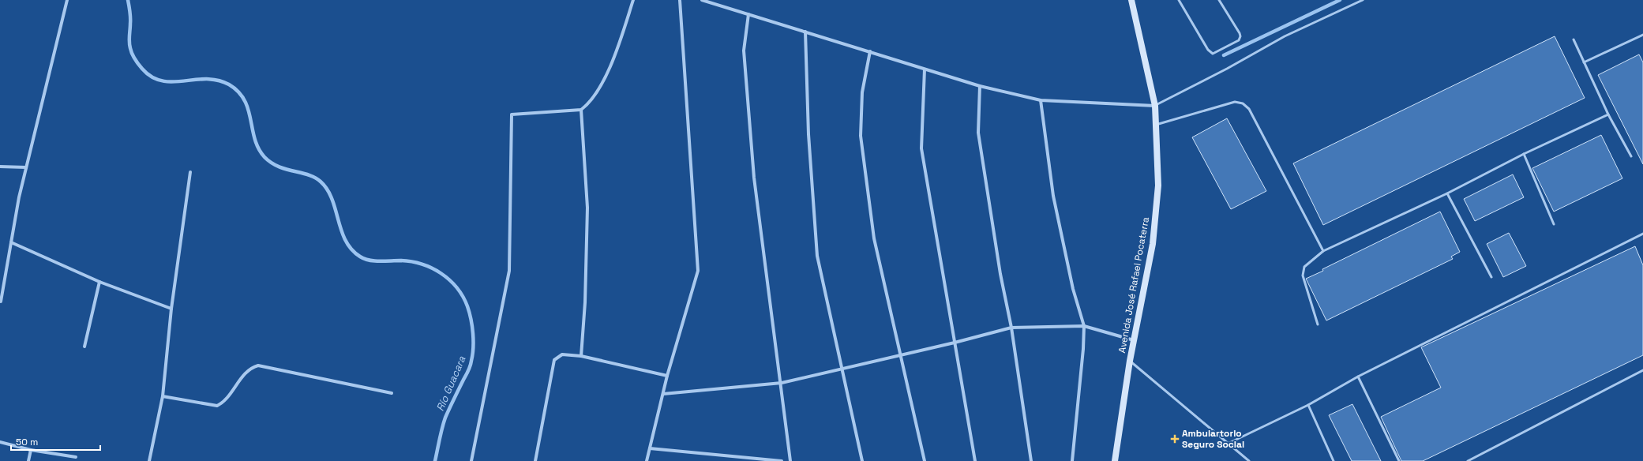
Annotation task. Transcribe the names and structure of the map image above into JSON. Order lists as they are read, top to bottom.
{
  "streets": {
    "street": ["Avenida José Rafael Pocaterra"]
  },
  "water": ["Río Guacara"],
  "places": {
    "health": ["Ambulartorio Seguro Social"]
  },
  "scale_bar": "50 m"
}
